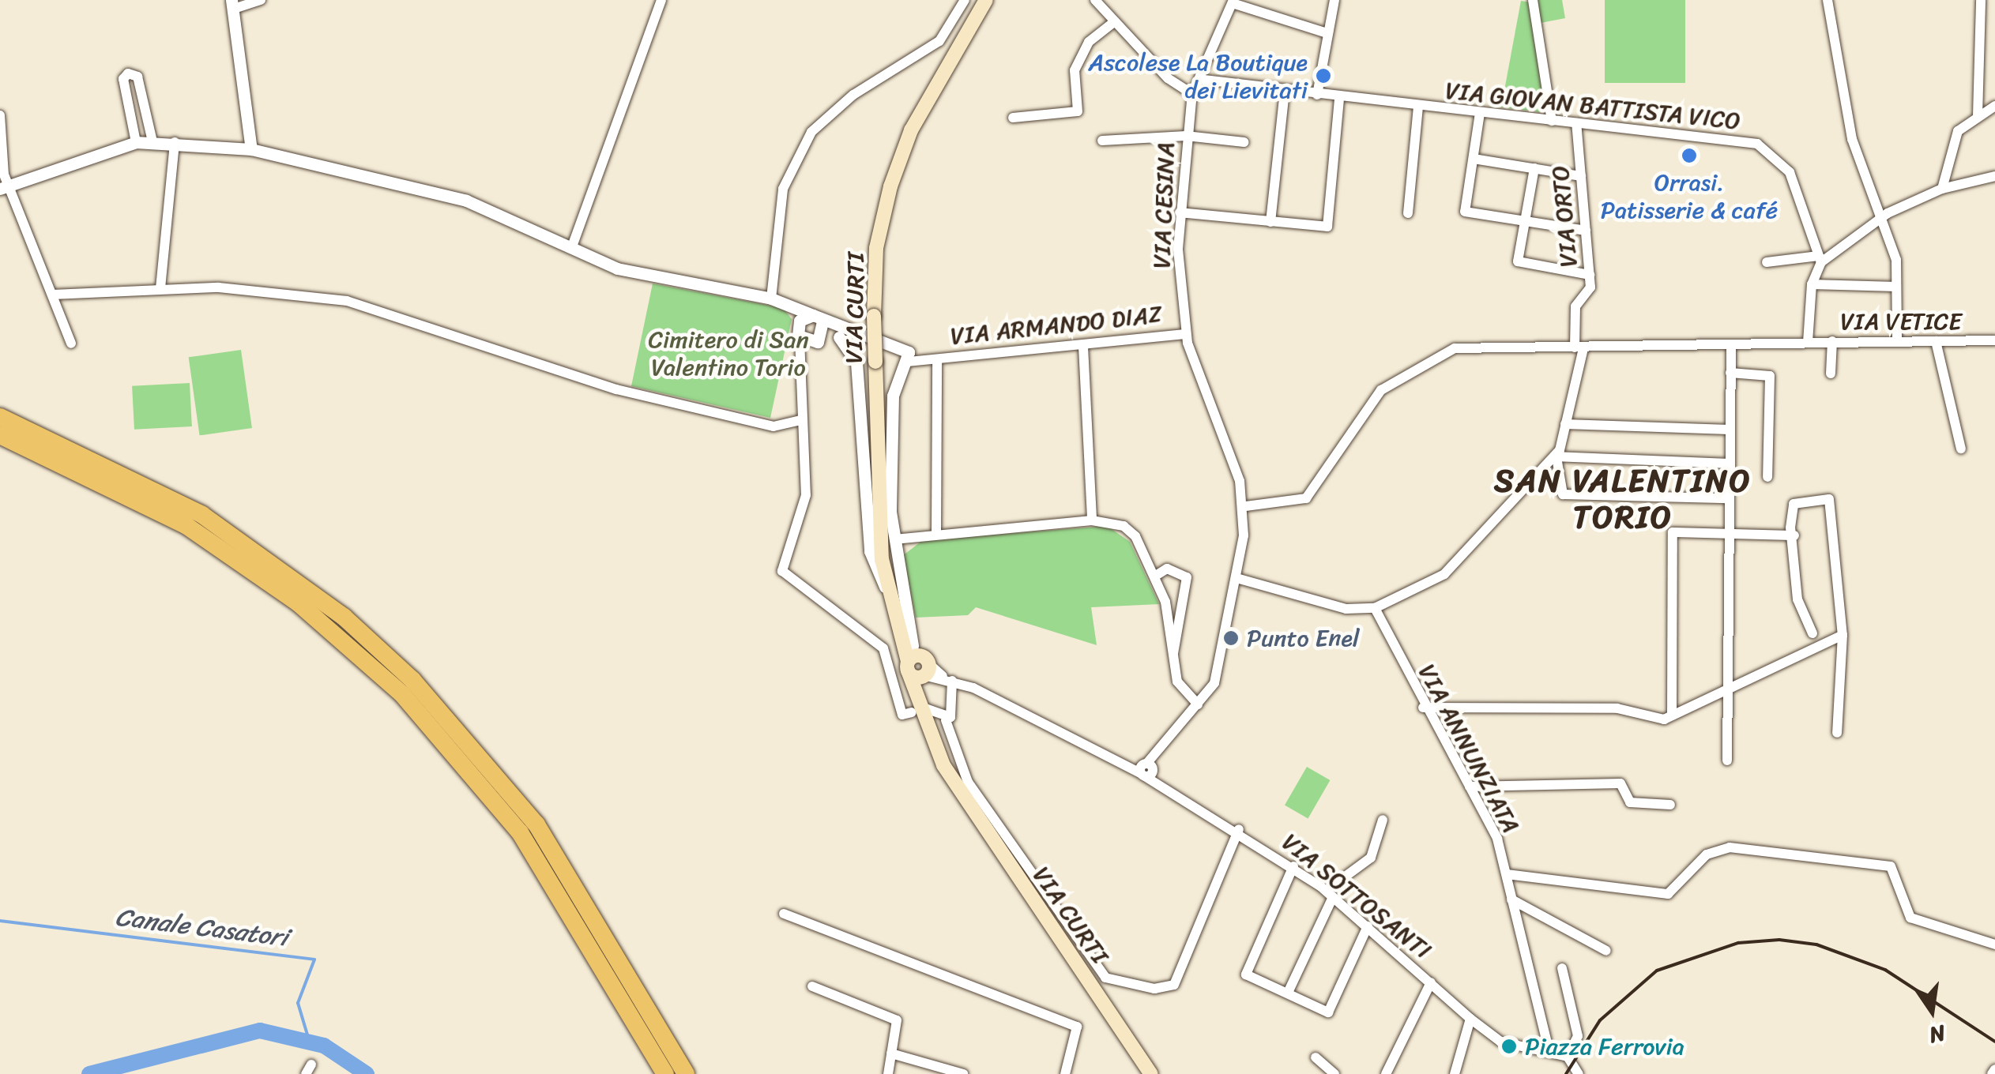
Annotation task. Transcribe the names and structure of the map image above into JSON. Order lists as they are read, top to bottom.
{
  "streets": {
    "main road": ["VIA CURTI"],
    "street": [
      "VIA GIOVAN BATTISTA VICO",
      "VIA CESINA",
      "VIA ORTO",
      "VIA VETICE",
      "VIA ARMANDO DIAZ",
      "VIA ANNUNZIATA",
      "VIA SOTTOSANTI"
    ]
  },
  "crossings": [
    ["VIA GIOVAN BATTISTA VICO", "VIA ORTO"],
    ["VIA CESINA", "VIA VETICE"],
    ["VIA CESINA", "VIA ARMANDO DIAZ"],
    ["VIA ORTO", "VIA VETICE"],
    ["VIA CURTI", "VIA ARMANDO DIAZ"],
    ["VIA CURTI", "VIA SOTTOSANTI"]
  ],
  "districts": ["SAN VALENTINO TORIO"],
  "water": ["Canale Casatori"],
  "parks": ["Cimitero di San Valentino Torio"],
  "places": [
    "Ascolese La Boutique dei Lievitati",
    "Orrasi. Patisserie & café",
    "Punto Enel",
    "Piazza Ferrovia"
  ],
  "north": "bottom"
}
